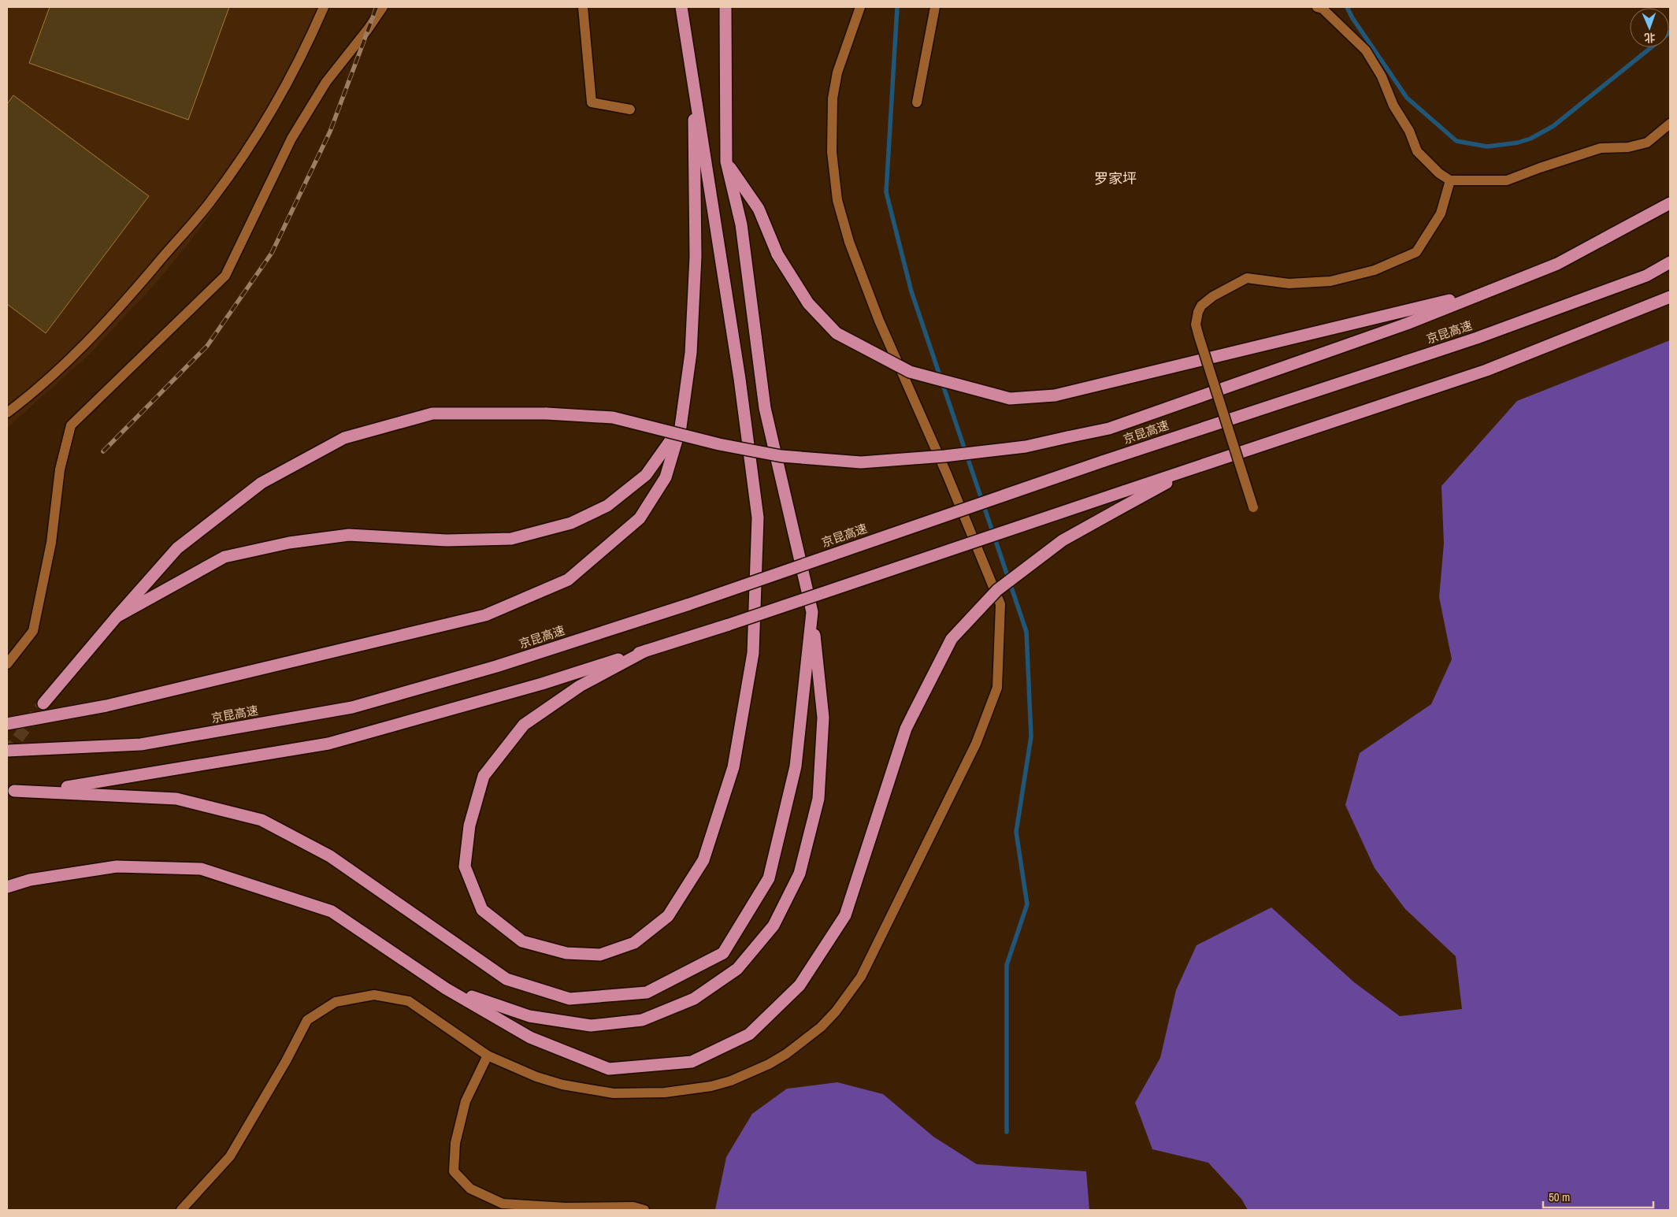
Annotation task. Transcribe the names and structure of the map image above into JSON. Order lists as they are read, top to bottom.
{
  "streets": {
    "highway": ["京昆高速"]
  },
  "districts": ["罗家坪"],
  "scale_bar": "50 m",
  "north": "bottom"
}
